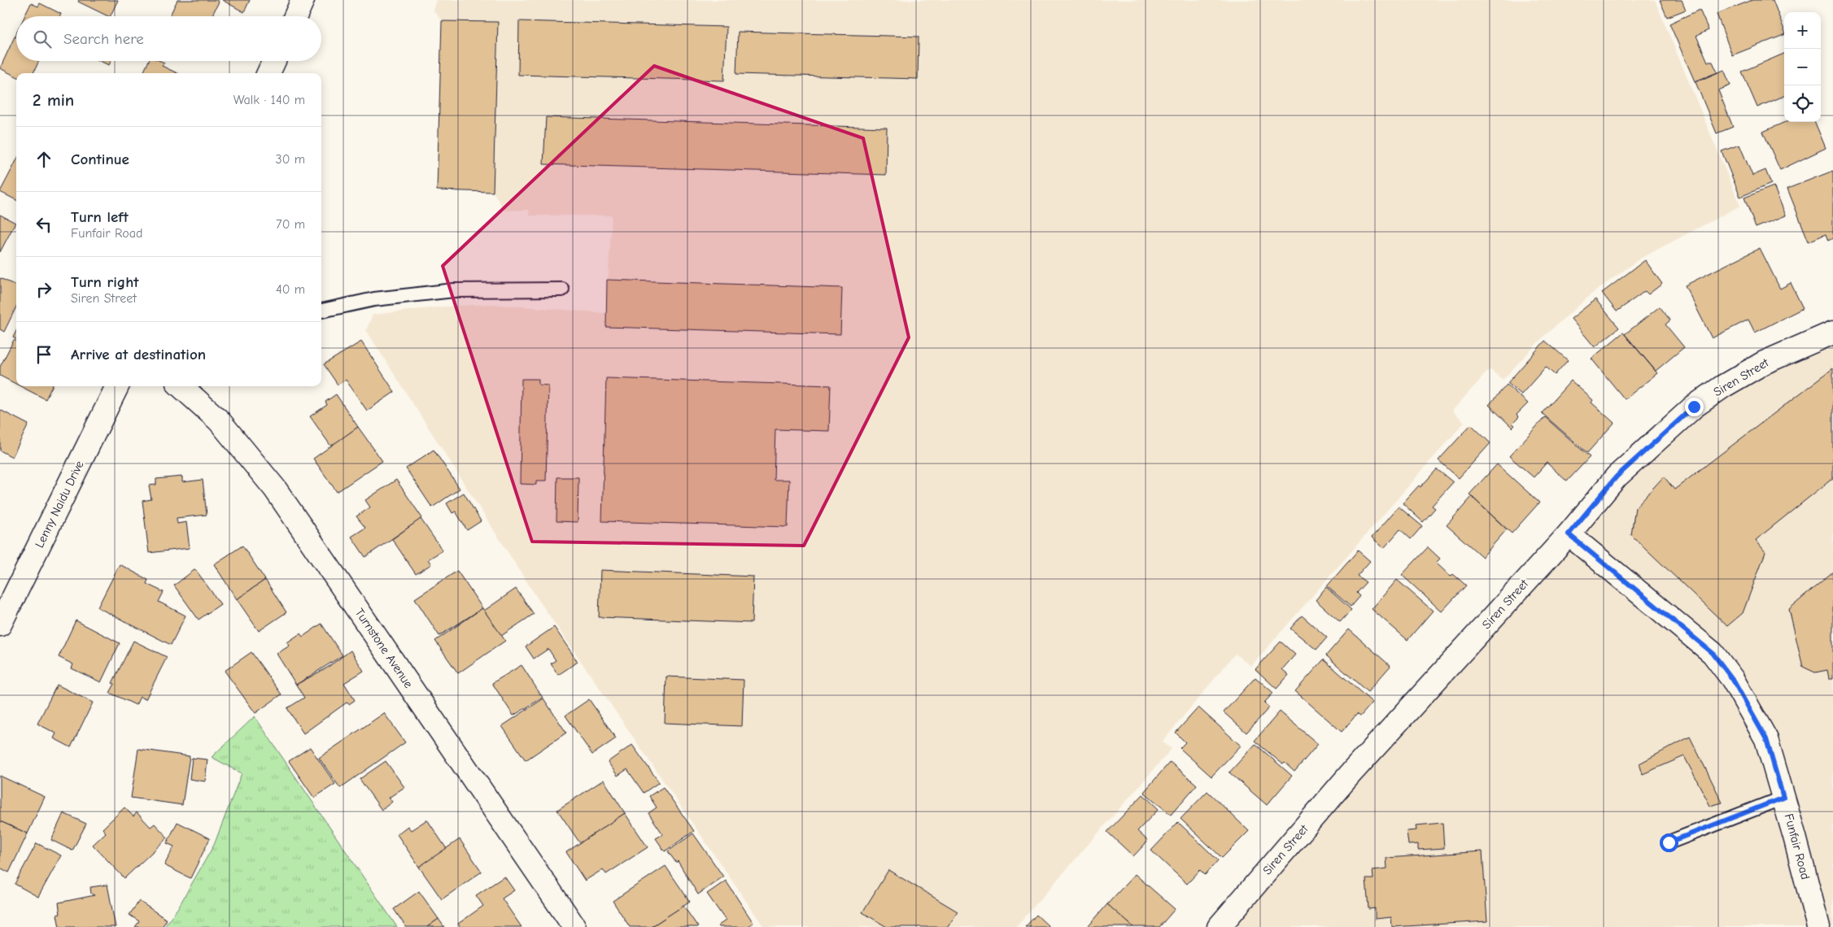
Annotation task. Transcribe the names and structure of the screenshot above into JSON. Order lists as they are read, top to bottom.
{
  "streets": {
    "street": [
      "Siren Street",
      "Lenny Naidu Drive",
      "Turnstone Avenue",
      "Funfair Road"
    ]
  },
  "crossings": [
    ["Siren Street", "Funfair Road"]
  ],
  "page": {
    "map_buttons": ["+", "−"],
    "search": "Search here",
    "heading": ["2 min", "Walk · 140 m"],
    "list": [
      ["Continue", "30 m"],
      ["Turn left", "Funfair Road", "70 m"],
      ["Turn right", "Siren Street", "40 m"],
      "Arrive at destination"
    ]
  }
}
